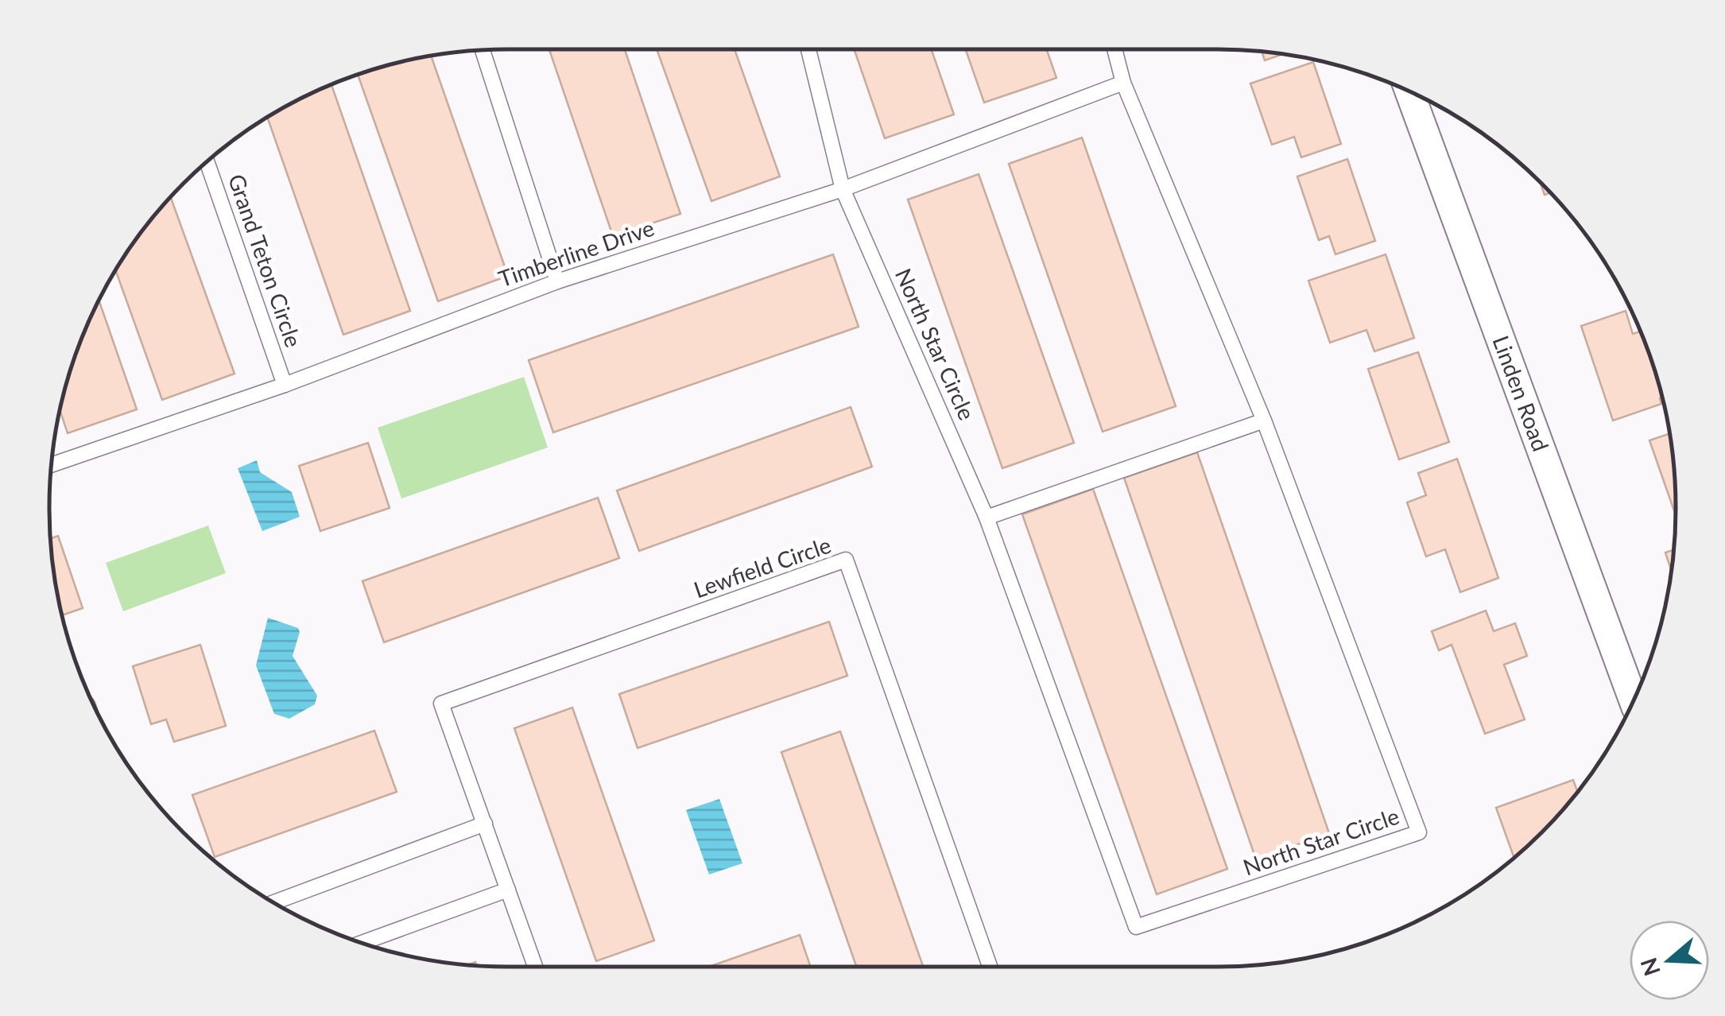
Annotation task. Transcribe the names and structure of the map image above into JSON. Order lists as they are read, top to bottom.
{
  "streets": {
    "street": ["Linden Road"],
    "lane": [
      "Timberline Drive",
      "Grand Teton Circle",
      "North Star Circle",
      "Lewfield Circle"
    ]
  },
  "crossings": [
    ["Timberline Drive", "Grand Teton Circle"],
    ["Timberline Drive", "North Star Circle"]
  ],
  "north": "left"
}
